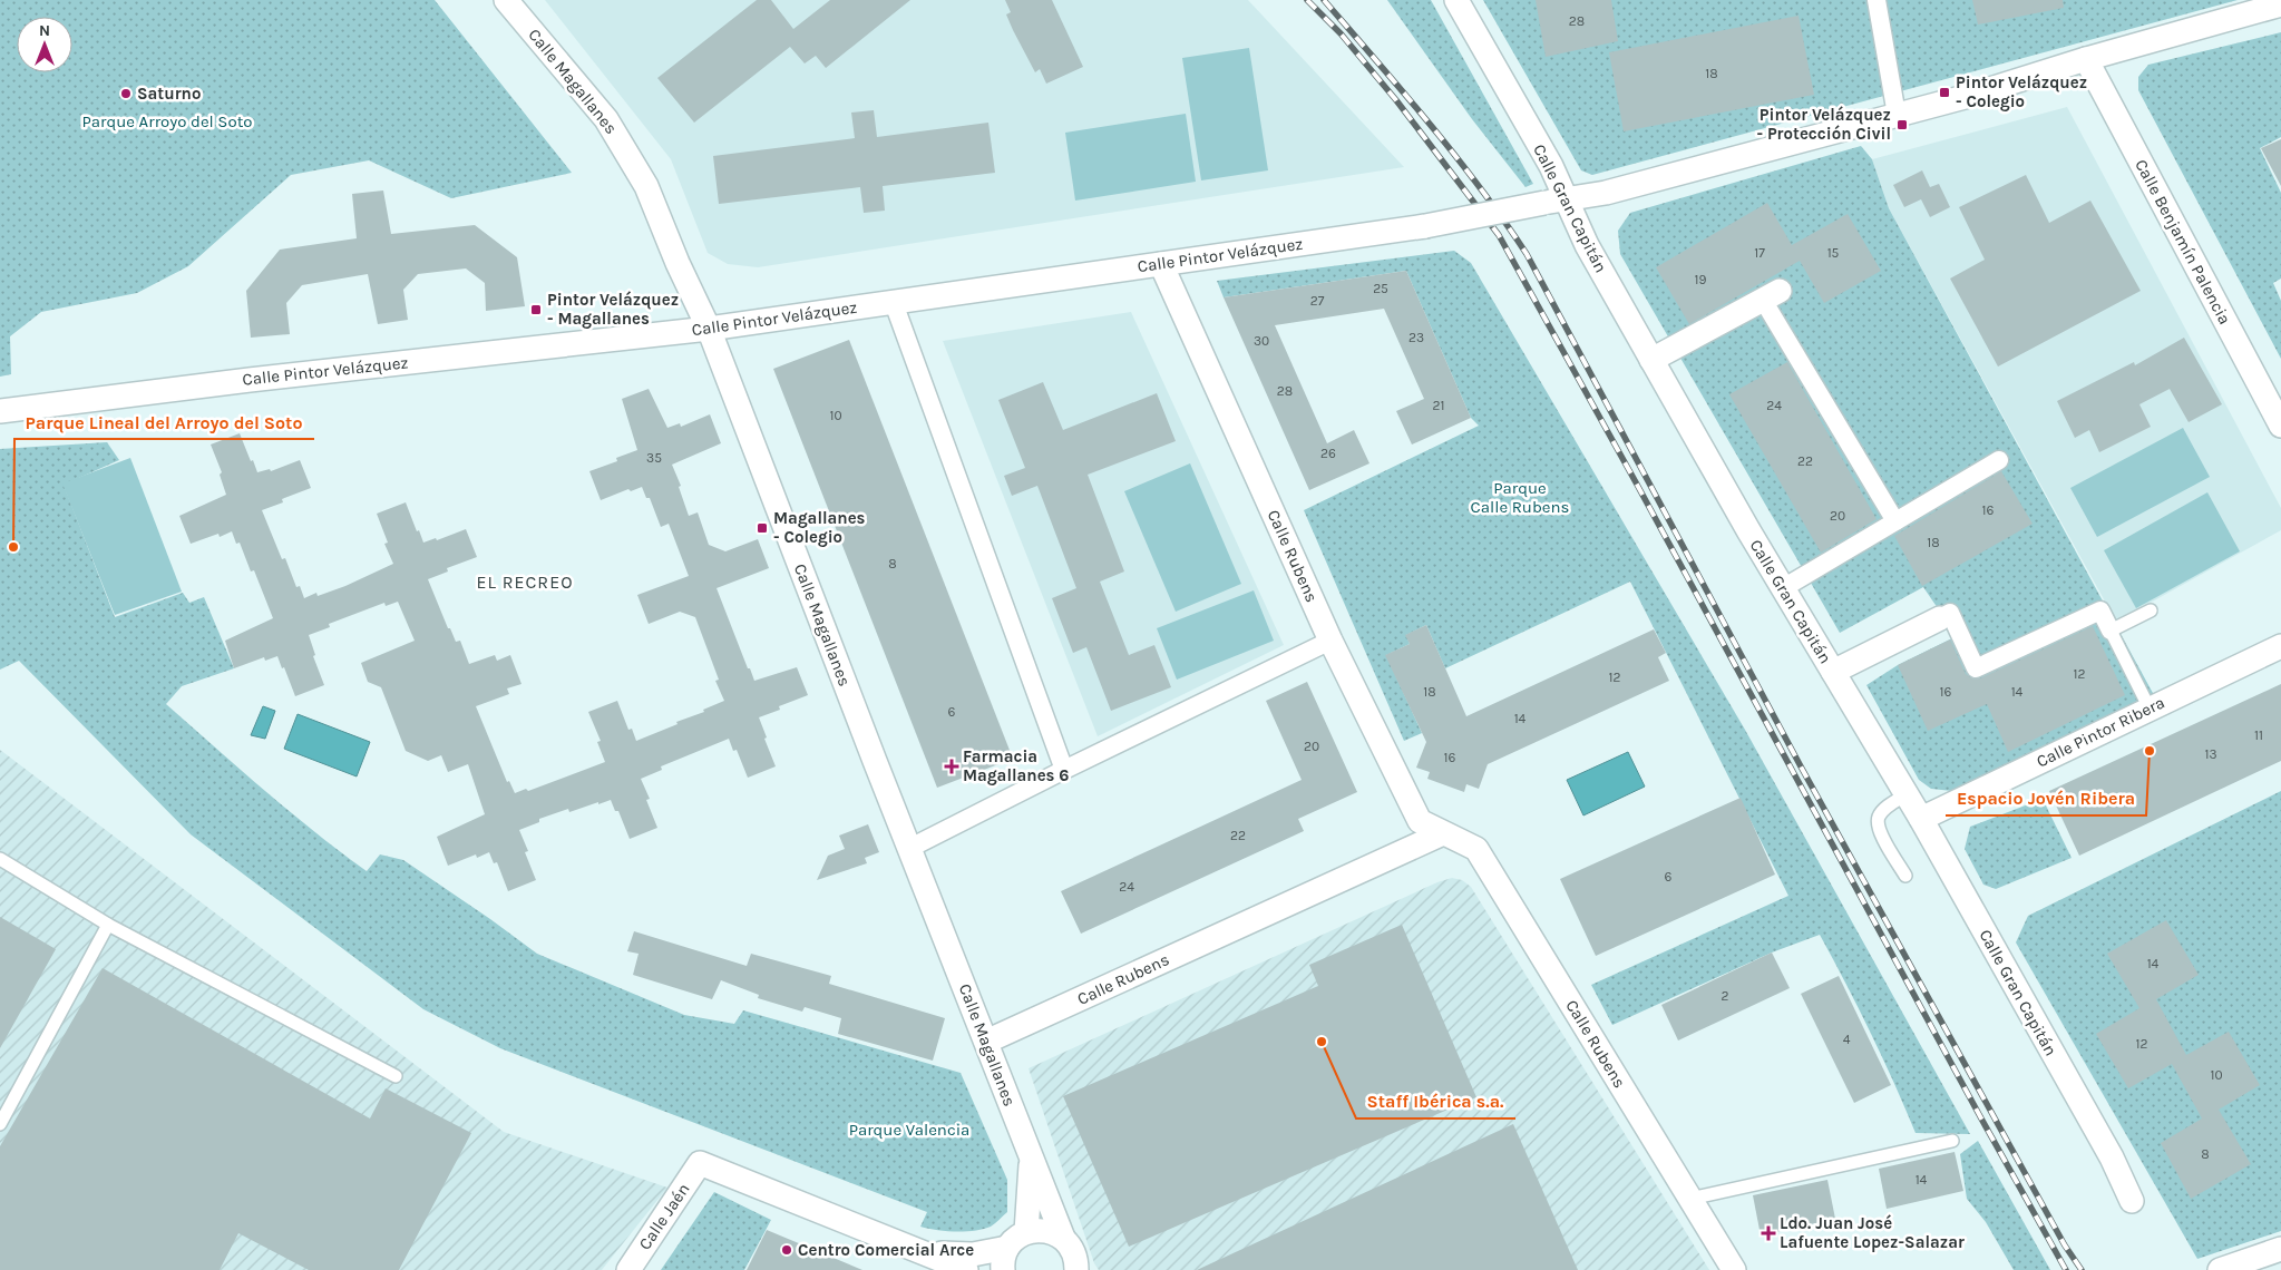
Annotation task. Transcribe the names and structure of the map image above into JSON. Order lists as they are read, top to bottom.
{
  "streets": {
    "street": [
      "Calle Magallanes",
      "Calle Gran Capitán",
      "Calle Benjamín Palencia",
      "Calle Pintor Velázquez",
      "Calle Rubens",
      "Calle Pintor Ribera",
      "Calle Jaén"
    ]
  },
  "crossings": [
    ["Calle Magallanes", "Calle Pintor Velázquez"],
    ["Calle Magallanes", "Calle Rubens"],
    ["Calle Gran Capitán", "Calle Pintor Velázquez"],
    ["Calle Gran Capitán", "Calle Pintor Ribera"],
    ["Calle Benjamín Palencia", "Calle Pintor Velázquez"],
    ["Calle Pintor Velázquez", "Calle Rubens"]
  ],
  "districts": ["EL RECREO"],
  "parks": ["Parque Arroyo del Soto", "Parque Calle Rubens", "Parque Valencia"],
  "places": {
    "transit": [
      "Pintor Velázquez - Colegio",
      "Pintor Velázquez - Protección Civil",
      "Pintor Velázquez - Magallanes",
      "Magallanes - Colegio"
    ],
    "other": [
      "Saturno",
      "Parque Lineal del Arroyo del Soto",
      "Espacio Jovén Ribera",
      "Staff Ibérica s.a.",
      "Centro Comercial Arce"
    ],
    "health": ["Farmacia Magallanes 6", "Ldo. Juan José Lafuente Lopez-Salazar"]
  },
  "house_numbers": [
    "28",
    "18",
    "17",
    "15",
    "19",
    "25",
    "27",
    "23",
    "30",
    "28",
    "21",
    "24",
    "10",
    "26",
    "35",
    "22",
    "16",
    "20",
    "18",
    "8",
    "12",
    "12",
    "18",
    "16",
    "14",
    "6",
    "14",
    "11",
    "20",
    "13",
    "16",
    "22",
    "6",
    "24",
    "14",
    "2",
    "4",
    "12",
    "10",
    "8",
    "14"
  ],
  "north": "top"
}
